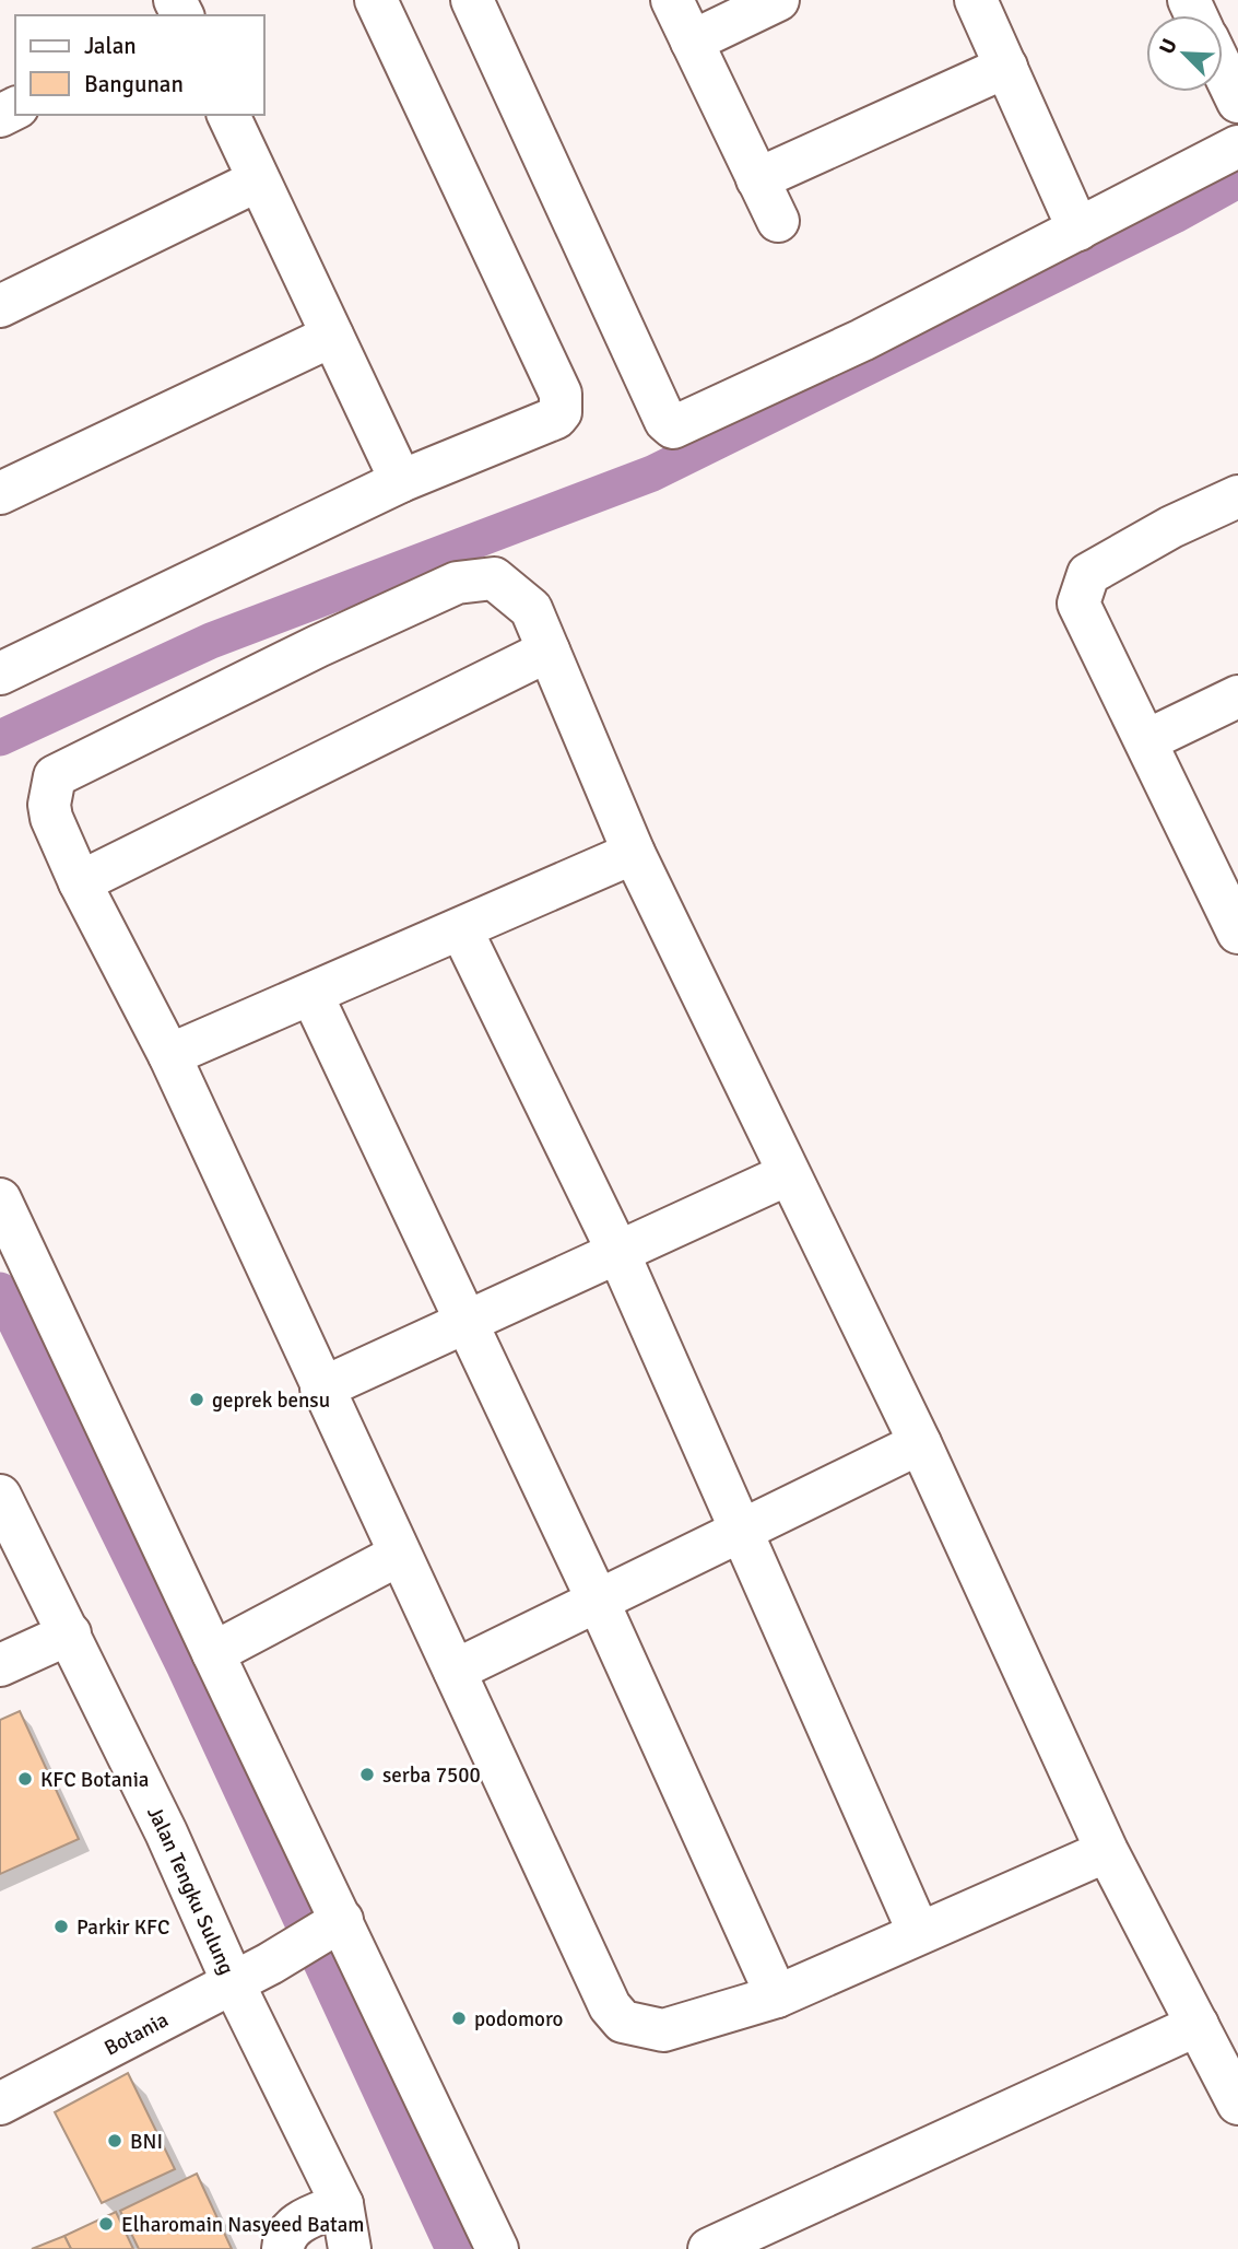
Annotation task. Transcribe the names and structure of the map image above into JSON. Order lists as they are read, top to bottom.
{
  "streets": {
    "street": ["Jalan Tengku Sulung", "Botania"]
  },
  "crossings": [
    ["Jalan Tengku Sulung", "Botania"]
  ],
  "places": [
    "geprek bensu",
    "serba 7500",
    "KFC Botania",
    "Parkir KFC",
    "podomoro",
    "BNI",
    "Elharomain Nasyeed Batam"
  ],
  "legend": ["Jalan", "Bangunan"],
  "north": "top left"
}
